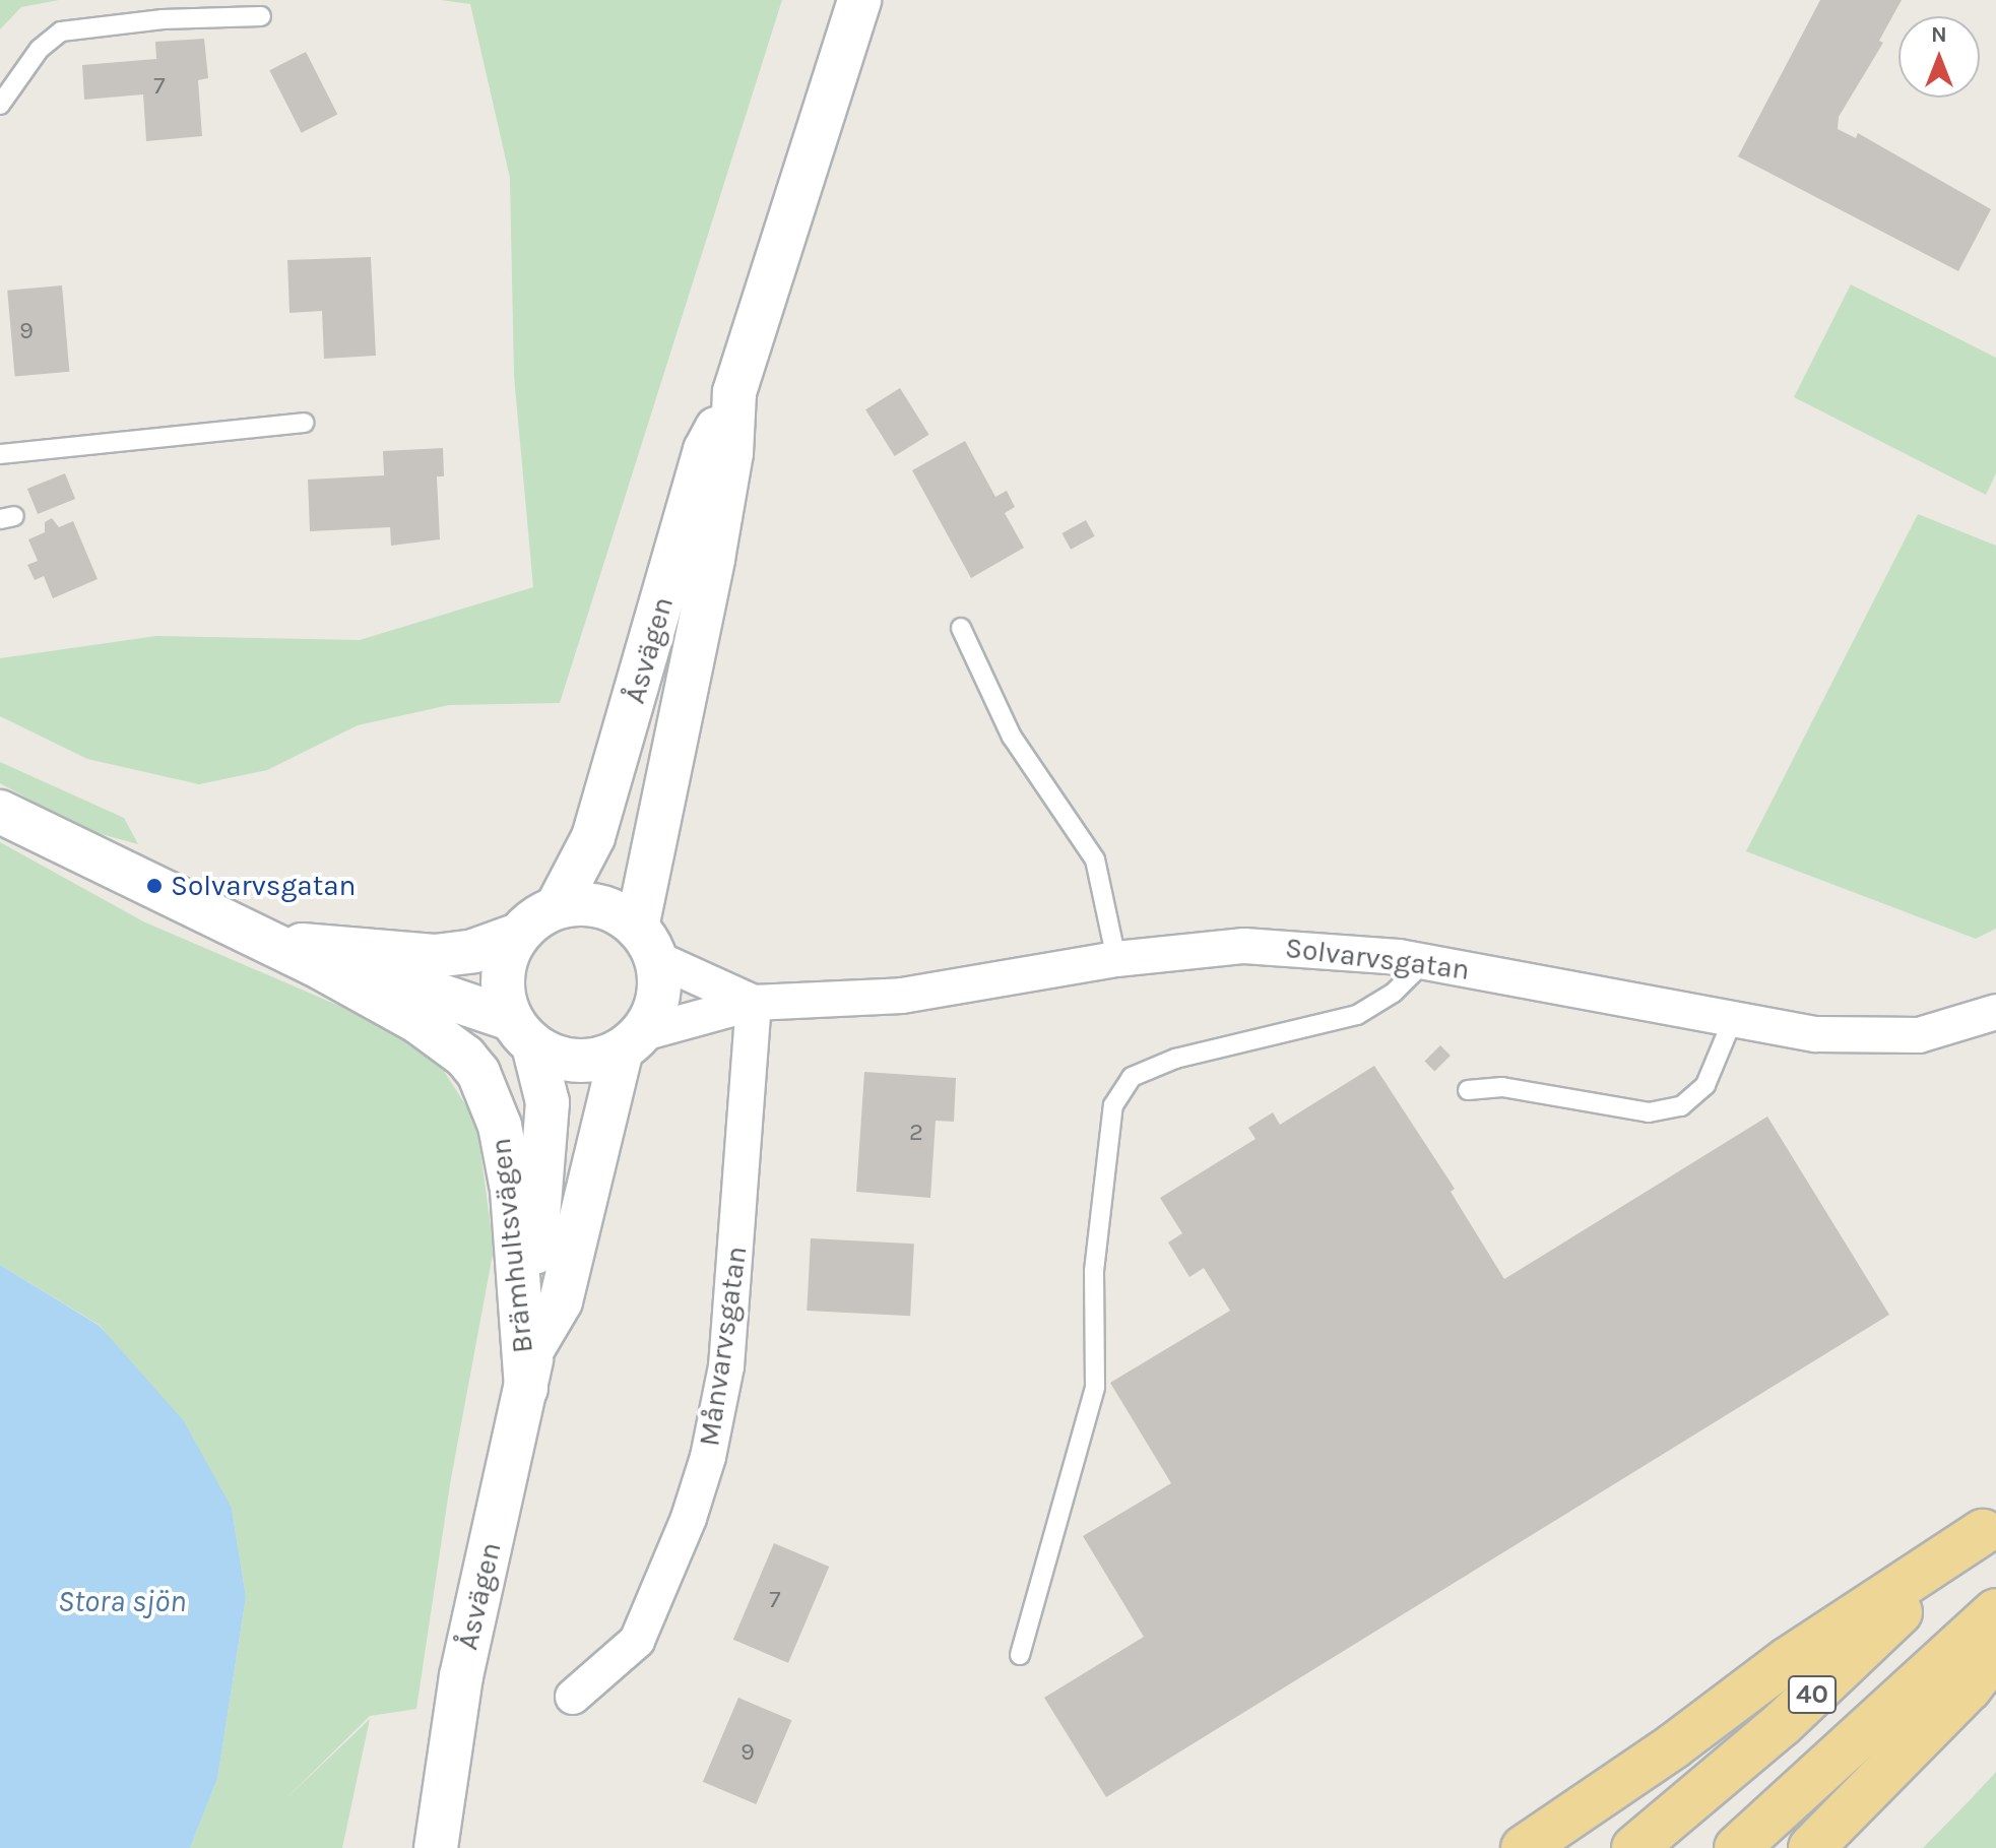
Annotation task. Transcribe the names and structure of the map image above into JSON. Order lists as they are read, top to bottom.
{
  "streets": {
    "highway": ["40"],
    "street": [
      "Åsvägen",
      "Solvarvsgatan",
      "Brämhultsvägen",
      "Månvarvsgatan"
    ]
  },
  "crossings": [
    ["Åsvägen", "Brämhultsvägen"],
    ["Solvarvsgatan", "Månvarvsgatan"]
  ],
  "water": ["Stora sjön"],
  "places": ["Solvarvsgatan"],
  "house_numbers": [
    "7",
    "9",
    "2",
    "7",
    "9"
  ],
  "north": "top"
}
